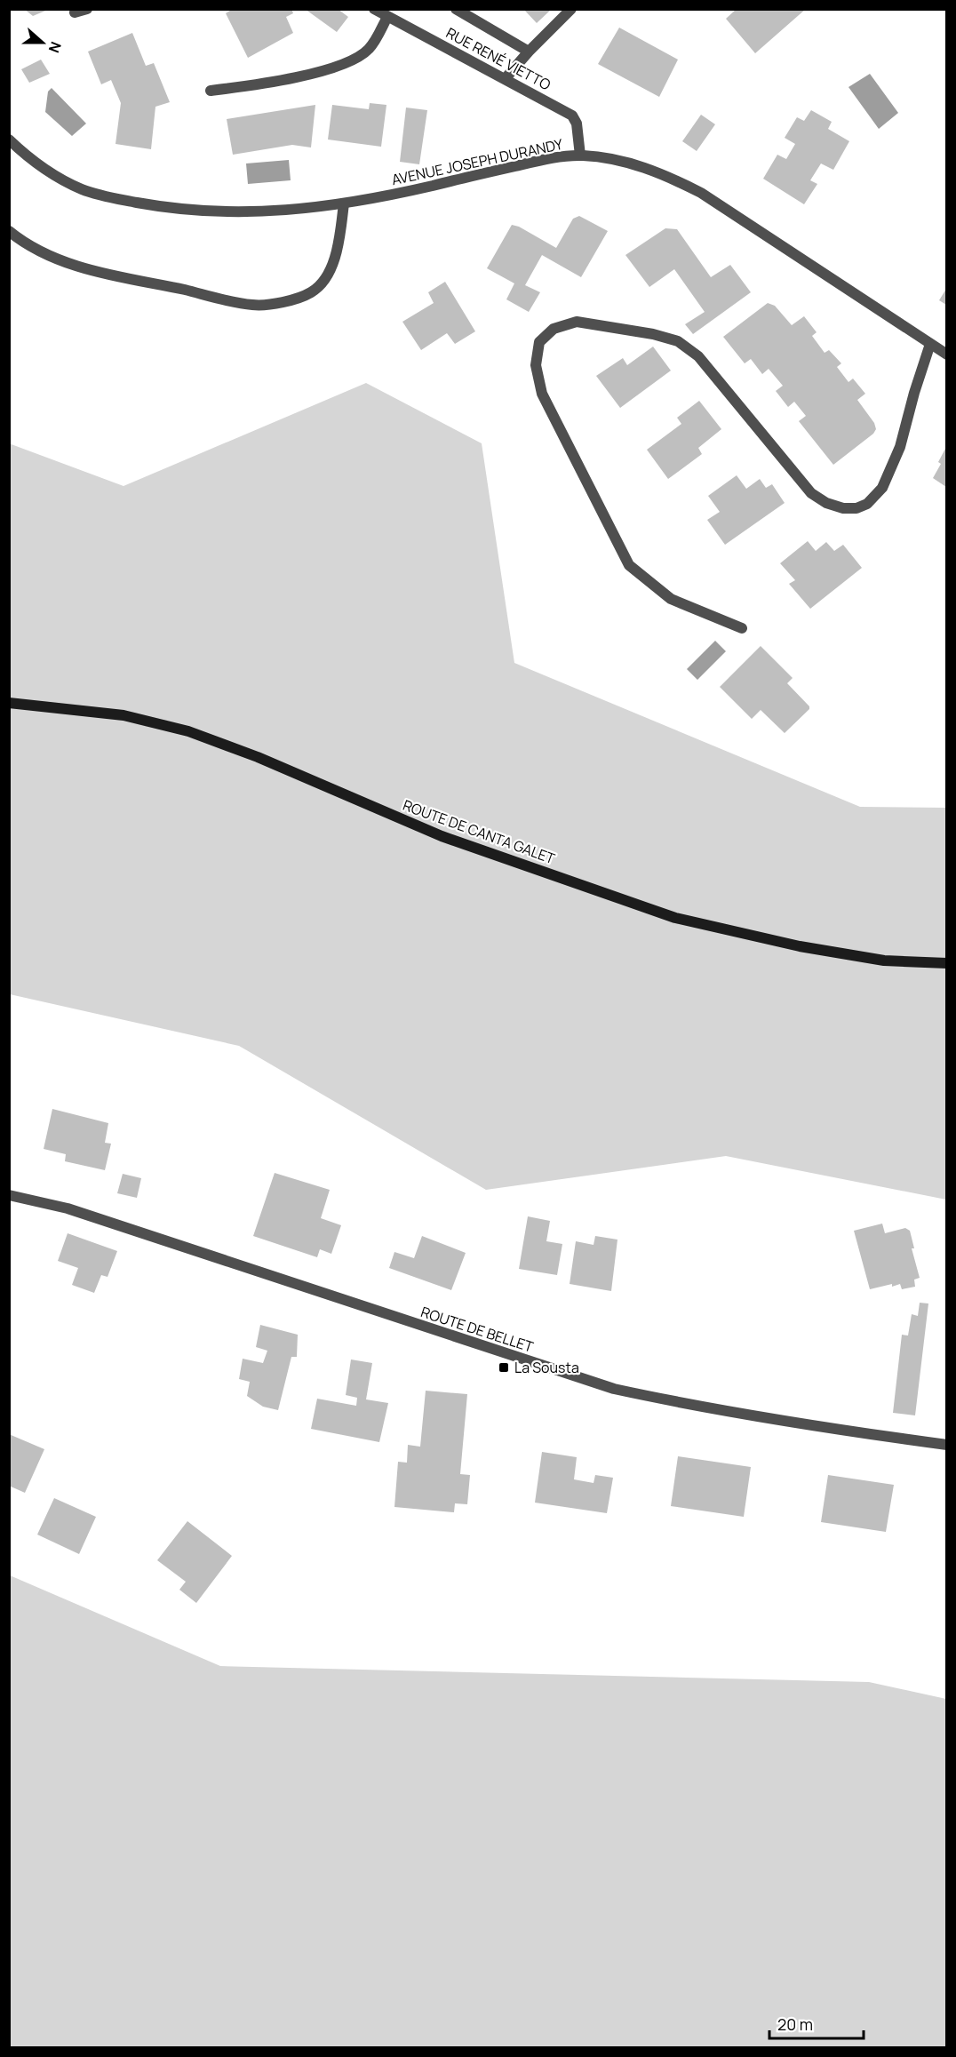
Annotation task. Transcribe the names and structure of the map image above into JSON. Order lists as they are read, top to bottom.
{
  "streets": {
    "main road": ["ROUTE DE CANTA GALET"],
    "street": ["RUE RENÉ VIETTO", "AVENUE JOSEPH DURANDY", "ROUTE DE BELLET"]
  },
  "crossings": [
    ["RUE RENÉ VIETTO", "AVENUE JOSEPH DURANDY"]
  ],
  "places": {
    "transit": ["La Sousta"]
  },
  "scale_bar": "20 m",
  "north": "right"
}
